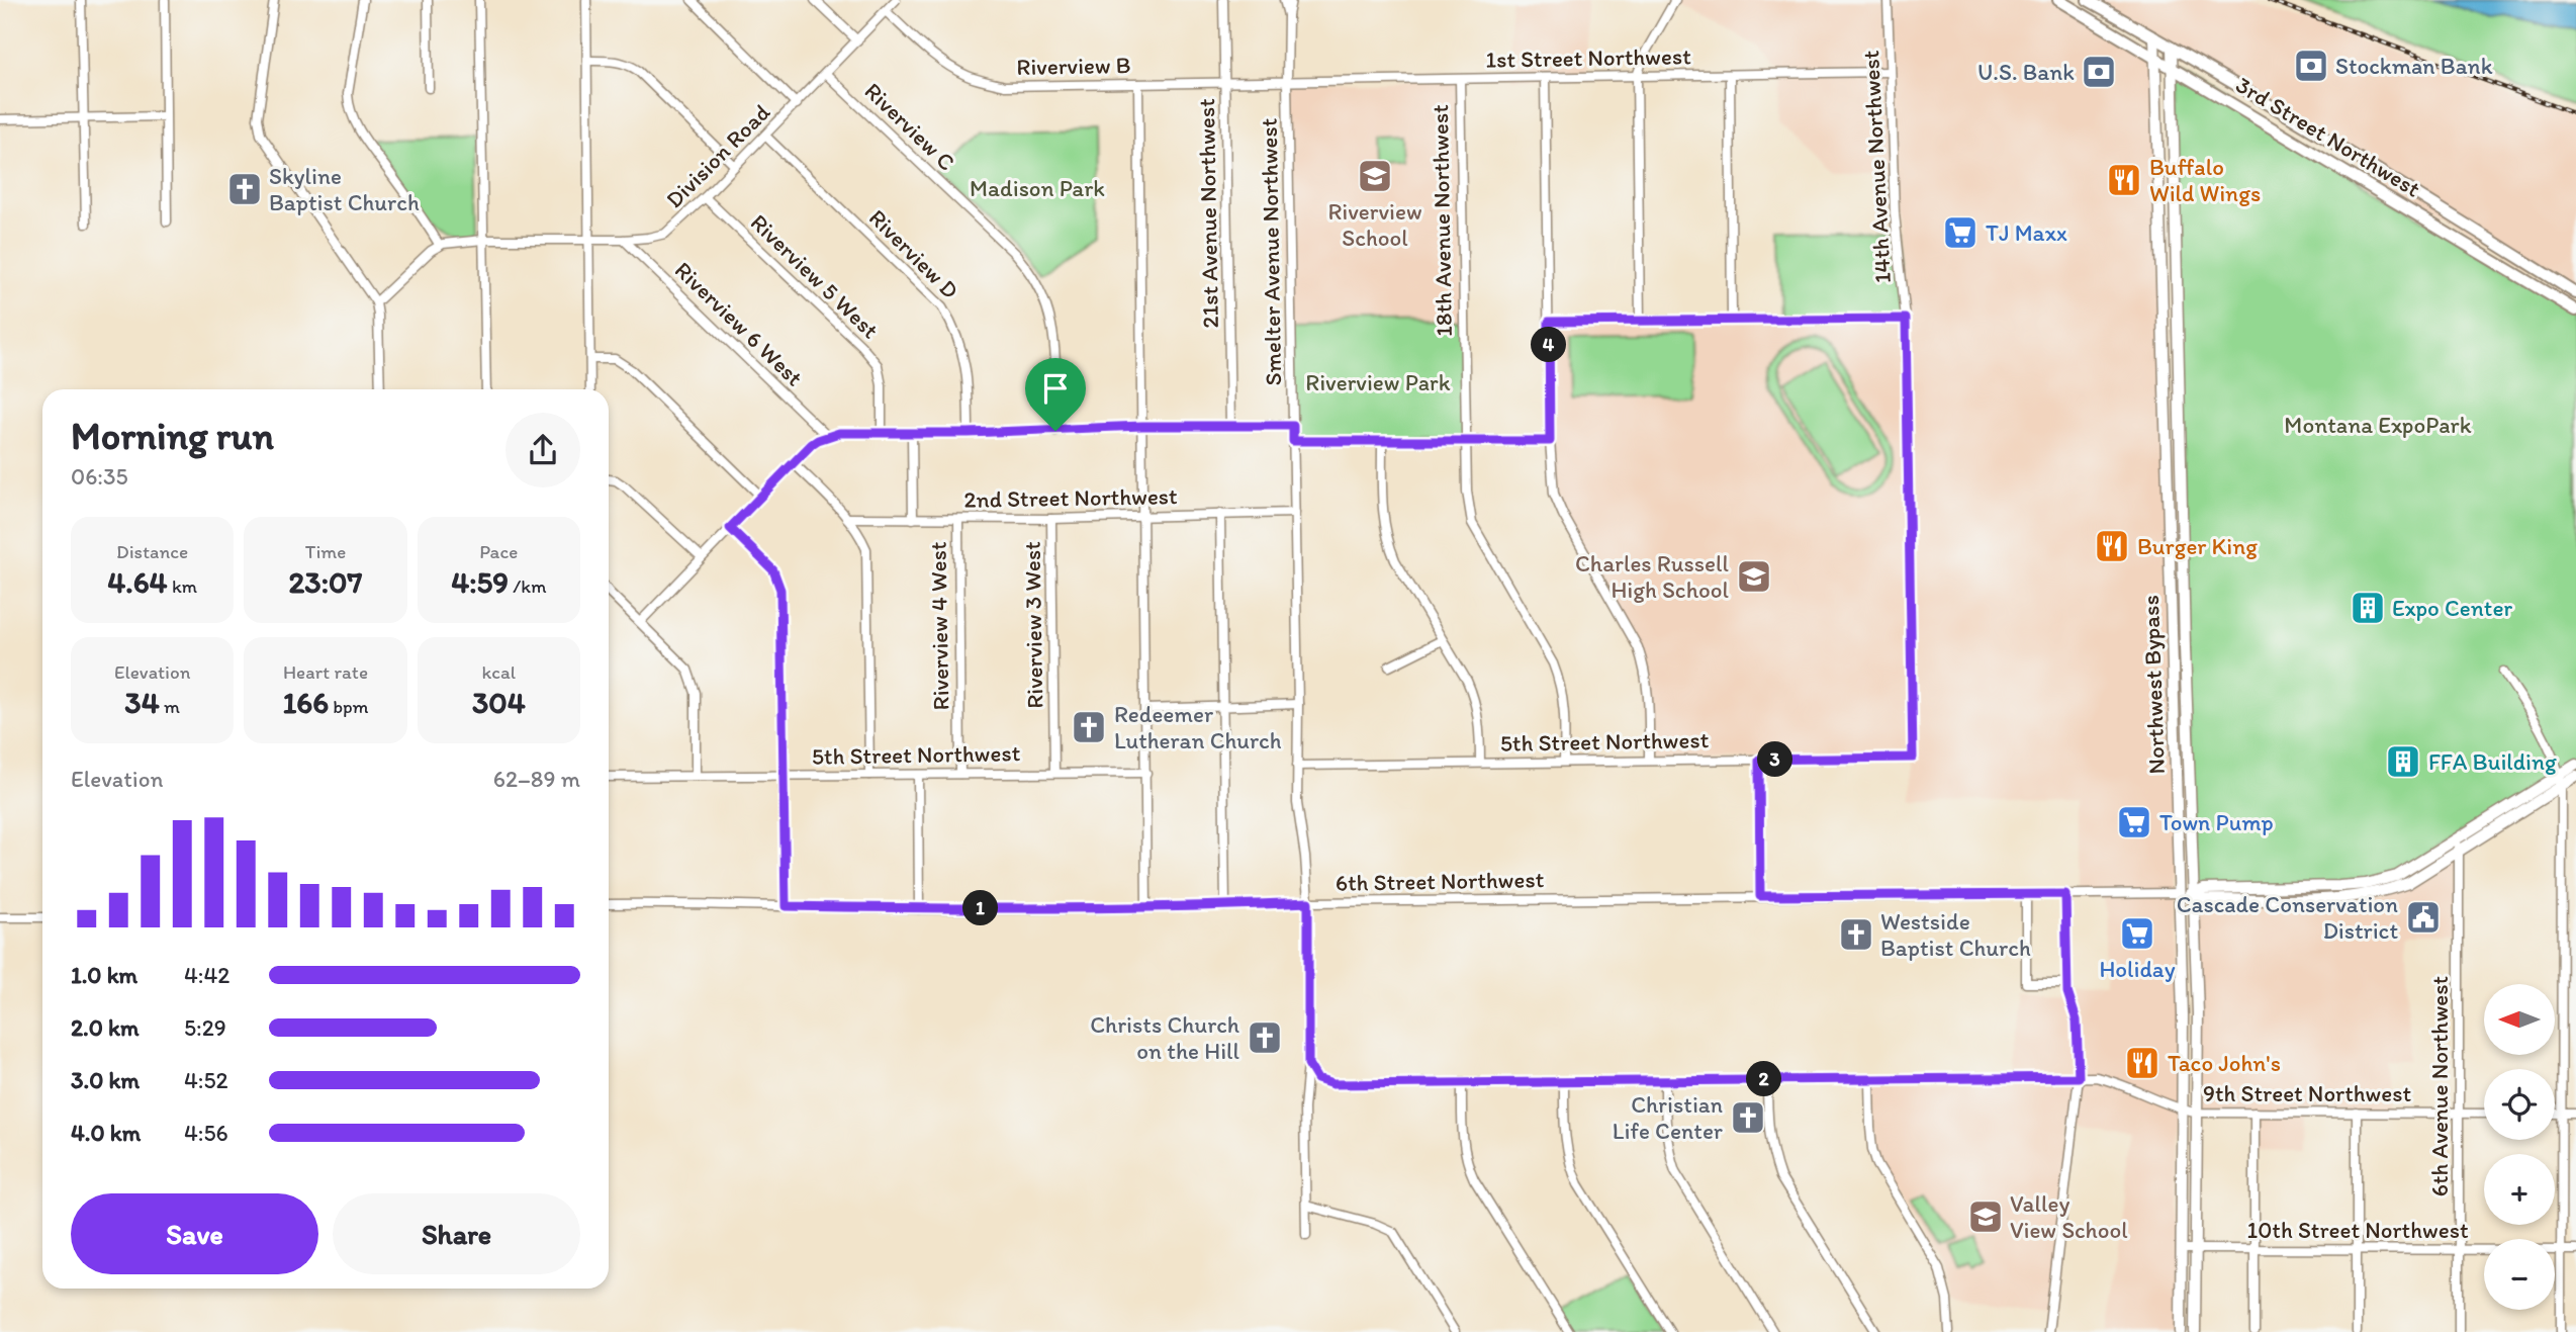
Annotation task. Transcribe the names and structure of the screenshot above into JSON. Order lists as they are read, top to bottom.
{
  "streets": {
    "highway": ["3rd Street Northwest"],
    "main road": ["Northwest Bypass", "6th Street Northwest"],
    "street": [
      "1st Street Northwest",
      "Riverview B",
      "Riverview C",
      "Division Road",
      "14th Avenue Northwest",
      "21st Avenue Northwest",
      "18th Avenue Northwest",
      "Smelter Avenue Northwest",
      "Riverview D",
      "Riverview 5 West",
      "Riverview 6 West",
      "2nd Street Northwest",
      "Riverview 3 West",
      "Riverview 4 West",
      "5th Street Northwest",
      "6th Avenue Northwest",
      "9th Street Northwest",
      "10th Street Northwest"
    ]
  },
  "crossings": [
    ["1st Street Northwest", "Riverview B"],
    ["1st Street Northwest", "14th Avenue Northwest"],
    ["1st Street Northwest", "18th Avenue Northwest"],
    ["1st Street Northwest", "Smelter Avenue Northwest"],
    ["Riverview B", "Division Road"],
    ["Riverview B", "21st Avenue Northwest"],
    ["Riverview B", "Smelter Avenue Northwest"],
    ["Riverview C", "Division Road"],
    ["3rd Street Northwest", "Northwest Bypass"],
    ["Division Road", "Riverview D"],
    ["Division Road", "Riverview 5 West"],
    ["Division Road", "Riverview 6 West"],
    ["14th Avenue Northwest", "5th Street Northwest"],
    ["18th Avenue Northwest", "5th Street Northwest"],
    ["Smelter Avenue Northwest", "2nd Street Northwest"],
    ["Smelter Avenue Northwest", "5th Street Northwest"],
    ["Smelter Avenue Northwest", "6th Street Northwest"],
    ["Smelter Avenue Northwest", "9th Street Northwest"],
    ["2nd Street Northwest", "Riverview 3 West"],
    ["2nd Street Northwest", "Riverview 4 West"],
    ["Riverview 3 West", "5th Street Northwest"],
    ["Riverview 4 West", "5th Street Northwest"],
    ["Northwest Bypass", "6th Street Northwest"],
    ["Northwest Bypass", "9th Street Northwest"],
    ["Northwest Bypass", "10th Street Northwest"],
    ["6th Street Northwest", "6th Avenue Northwest"],
    ["6th Avenue Northwest", "9th Street Northwest"],
    ["6th Avenue Northwest", "10th Street Northwest"]
  ],
  "parks": ["Madison Park", "Riverview Park", "Montana ExpoPark"],
  "places": {
    "bank": ["Stockman Bank", "U.S. Bank"],
    "school or university": ["Riverview School", "Charles Russell High School", "Valley View School"],
    "restaurant": ["Buffalo Wild Wings", "Burger King", "Taco John's"],
    "church": [
      "Skyline Baptist Church",
      "Redeemer Lutheran Church",
      "Westside Baptist Church",
      "Christs Church on the Hill",
      "Christian Life Center"
    ],
    "supermarket": ["TJ Maxx", "Town Pump", "Holiday"],
    "building": ["Expo Center", "FFA Building"],
    "public building": ["Cascade Conservation District"]
  },
  "north": "left",
  "page": {
    "pins": [
      "4",
      "3",
      "1",
      "2"
    ],
    "heading": ["Morning run", "06:35"],
    "stats": [
      ["Distance", "4.64 km"],
      ["Time", "23:07"],
      ["Pace", "4:59 /km"],
      ["Elevation", "34 m"],
      ["Heart rate", "166 bpm"],
      ["kcal", "304"]
    ],
    "chart": ["Elevation", "62–89 m"],
    "list": [
      {
        "name": "1.0 km",
        "note": "4:42"
      },
      {
        "name": "2.0 km",
        "note": "5:29"
      },
      {
        "name": "3.0 km",
        "note": "4:52"
      },
      {
        "name": "4.0 km",
        "note": "4:56"
      }
    ],
    "map_buttons": ["+", "−"],
    "buttons": ["Save", "Share"]
  }
}
